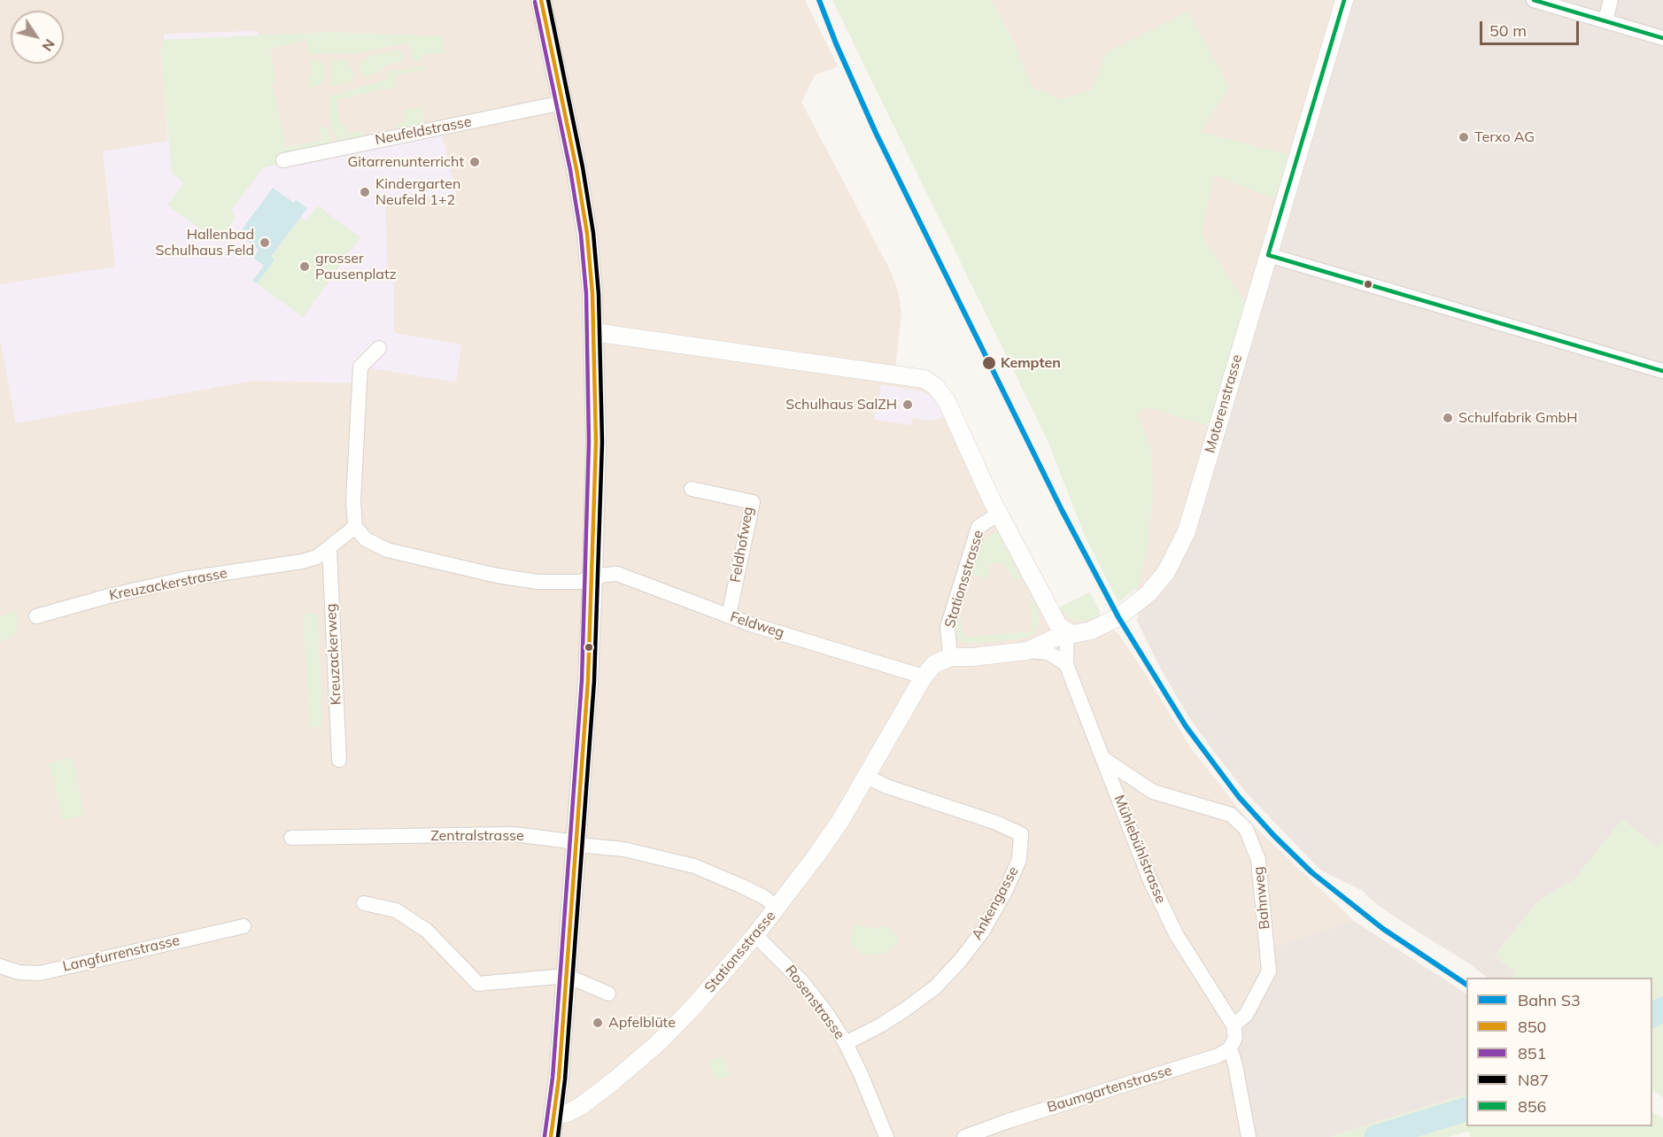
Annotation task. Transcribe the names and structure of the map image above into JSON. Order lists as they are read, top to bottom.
{
  "streets": {
    "street": [
      "Neufeldstrasse",
      "Motorenstrasse",
      "Feldhofweg",
      "Stationsstrasse",
      "Kreuzackerstrasse",
      "Feldweg",
      "Kreuzackerweg",
      "Zentralstrasse",
      "Mühlebühlstrasse",
      "Bahnweg",
      "Ankengasse",
      "Langfurrenstrasse",
      "Rosenstrasse",
      "Baumgartenstrasse"
    ]
  },
  "crossings": [
    ["Motorenstrasse", "Stationsstrasse"],
    ["Motorenstrasse", "Mühlebühlstrasse"],
    ["Feldhofweg", "Feldweg"],
    ["Stationsstrasse", "Feldweg"],
    ["Stationsstrasse", "Zentralstrasse"],
    ["Stationsstrasse", "Ankengasse"],
    ["Stationsstrasse", "Rosenstrasse"],
    ["Kreuzackerstrasse", "Kreuzackerweg"],
    ["Mühlebühlstrasse", "Bahnweg"],
    ["Ankengasse", "Rosenstrasse"]
  ],
  "places": [
    "Terxo AG",
    "Gitarrenunterricht",
    "Kindergarten Neufeld 1+2",
    "Hallenbad Schulhaus Feld",
    "grosser Pausenplatz",
    "Kempten",
    "Schulhaus SalZH",
    "Schulfabrik GmbH",
    "Apfelblüte"
  ],
  "lines": [
    "rail line S3",
    "transit line 850",
    "transit line N87",
    "transit line 856",
    "transit line 851"
  ],
  "legend": [
    "Bahn S3",
    "850",
    "851",
    "N87",
    "856"
  ],
  "scale_bar": "50 m",
  "north": "bottom right"
}
